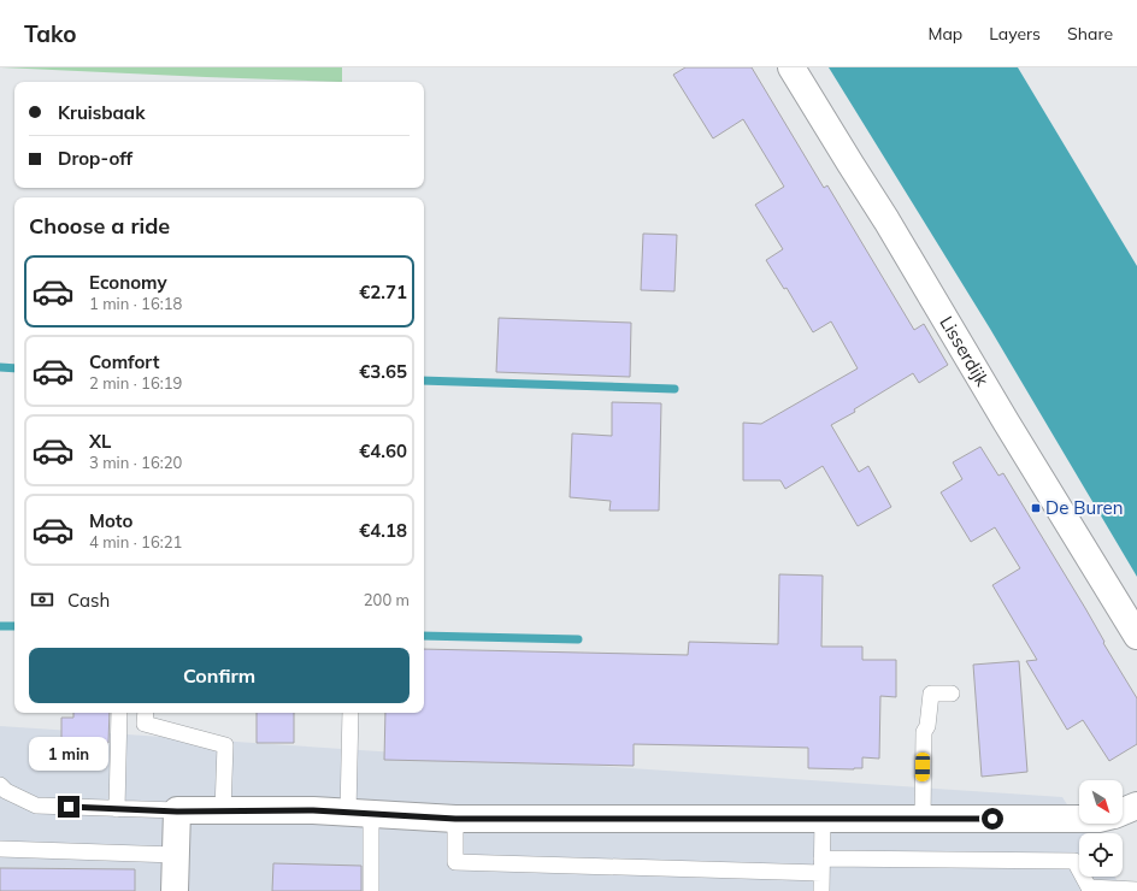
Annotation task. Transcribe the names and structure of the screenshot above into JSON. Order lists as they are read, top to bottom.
{
  "streets": {
    "street": ["Lisserdijk"]
  },
  "places": {
    "transit": ["De Buren"]
  },
  "north": "bottom right",
  "page": {
    "header": "Tako",
    "nav": ["Map", "Layers", "Share"],
    "banner": ["Kruisbaak", "Drop-off"],
    "heading": "Choose a ride",
    "list": [
      {
        "name": "Economy",
        "note": "1 min · 16:18",
        "value": "€2.71"
      },
      {
        "name": "Comfort",
        "note": "2 min · 16:19",
        "value": "€3.65"
      },
      {
        "name": "XL",
        "note": "3 min · 16:20",
        "value": "€4.60"
      },
      {
        "name": "Moto",
        "note": "4 min · 16:21",
        "value": "€4.18"
      }
    ],
    "pay": ["Cash", "200 m"],
    "buttons": "Confirm",
    "bubble": "1 min"
  }
}
